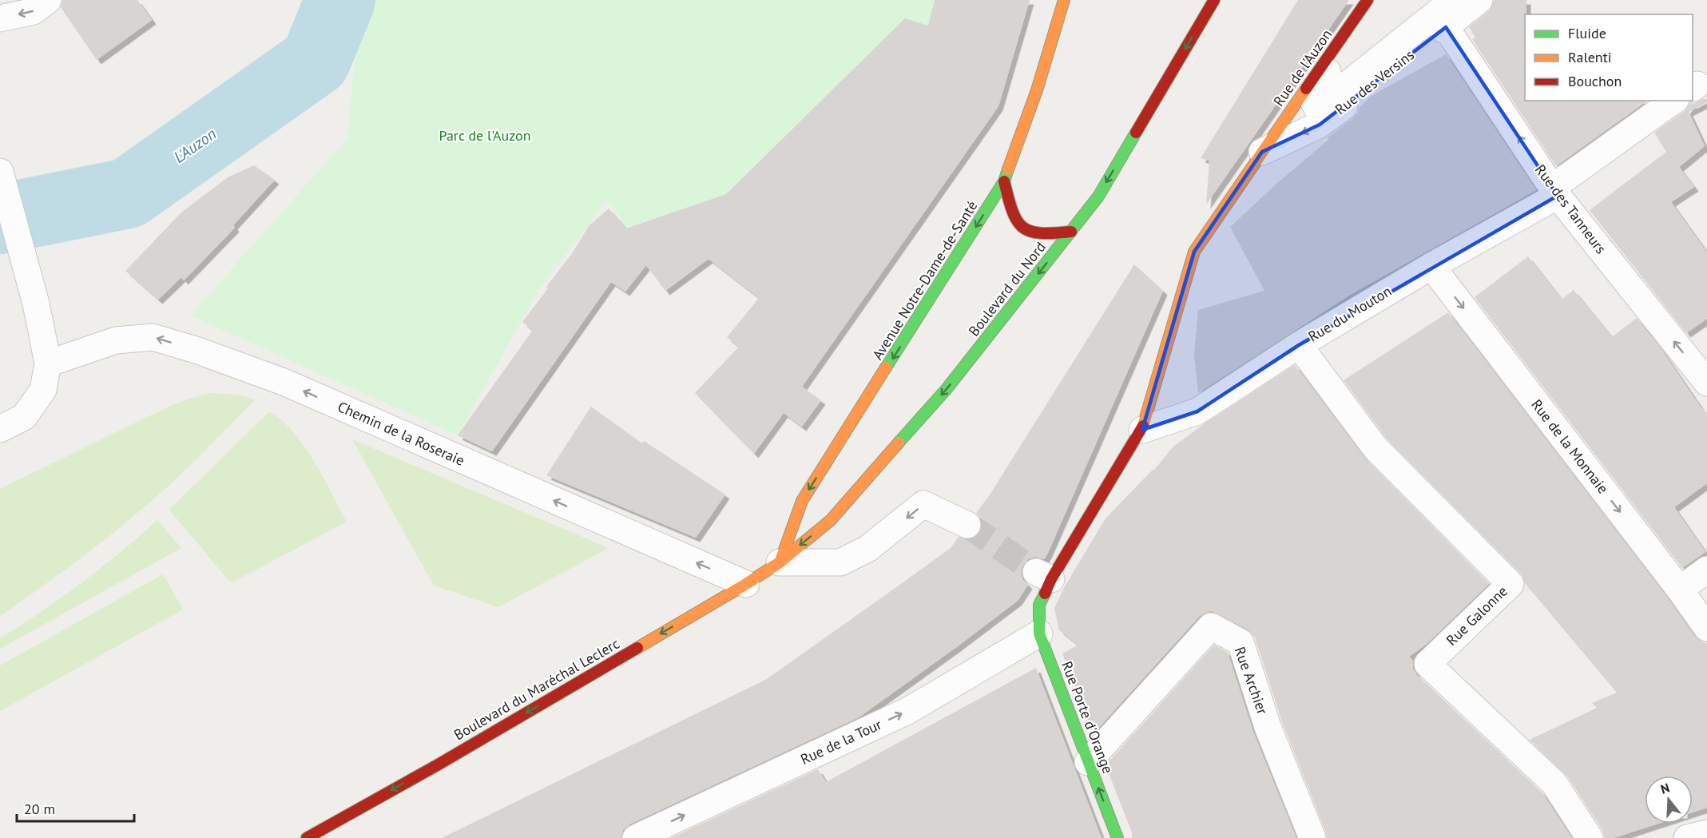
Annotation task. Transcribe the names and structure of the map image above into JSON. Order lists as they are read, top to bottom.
{
  "streets": {
    "main road": [
      "Rue de l'Auzon",
      "Avenue Notre-Dame-de-Santé",
      "Boulevard du Nord",
      "Boulevard du Maréchal Leclerc",
      "Rue Porte d'Orange"
    ],
    "street": [
      "Rue des Versins",
      "Rue des Tanneurs",
      "Rue du Mouton",
      "Chemin de la Roseraie",
      "Rue de la Monnaie",
      "Rue Galonne",
      "Rue Archier",
      "Rue de la Tour"
    ]
  },
  "crossings": [
    ["Rue de l'Auzon", "Rue des Versins"],
    ["Rue de l'Auzon", "Rue du Mouton"],
    ["Rue de l'Auzon", "Rue Porte d'Orange"],
    ["Rue des Versins", "Rue des Tanneurs"],
    ["Rue des Tanneurs", "Rue du Mouton"],
    ["Avenue Notre-Dame-de-Santé", "Boulevard du Nord"],
    ["Avenue Notre-Dame-de-Santé", "Boulevard du Maréchal Leclerc"],
    ["Boulevard du Nord", "Boulevard du Maréchal Leclerc"],
    ["Rue du Mouton", "Rue de la Monnaie"],
    ["Rue du Mouton", "Rue Galonne"],
    ["Chemin de la Roseraie", "Boulevard du Maréchal Leclerc"],
    ["Rue Archier", "Rue Porte d'Orange"],
    ["Rue Porte d'Orange", "Rue de la Tour"]
  ],
  "one_way": [
    "Rue des Versins",
    "Rue des Tanneurs",
    "Avenue Notre-Dame-de-Santé",
    "Boulevard du Nord",
    "Chemin de la Roseraie",
    "Rue de la Monnaie",
    "Boulevard du Maréchal Leclerc",
    "Rue de la Tour"
  ],
  "water": ["L'Auzon"],
  "parks": ["Parc de l'Auzon"],
  "legend": ["Fluide", "Ralenti", "Bouchon"],
  "scale_bar": "20 m",
  "north": "top"
}
